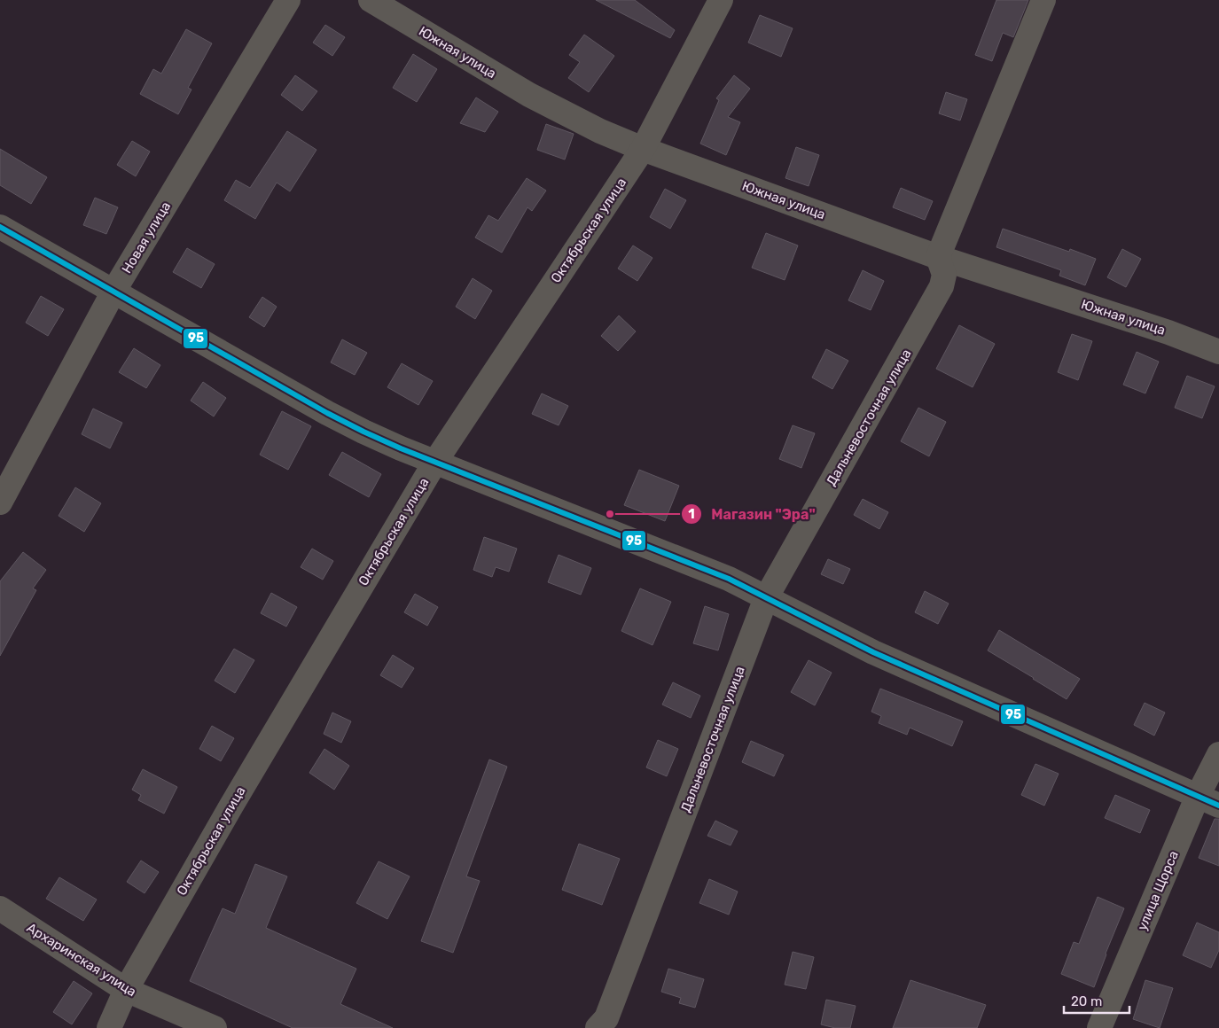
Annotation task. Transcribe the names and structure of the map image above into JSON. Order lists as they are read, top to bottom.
{
  "streets": {
    "street": [
      "Южная улица",
      "Октябрьская улица",
      "Новая улица",
      "Дальневосточная улица",
      "улица Щорса",
      "Архаринская улица"
    ]
  },
  "crossings": [
    ["Южная улица", "Октябрьская улица"],
    ["Южная улица", "Дальневосточная улица"],
    ["Октябрьская улица", "Архаринская улица"]
  ],
  "places": ["Магазин \"Эра\""],
  "lines": ["transit line 95"],
  "scale_bar": "20 m"
}
